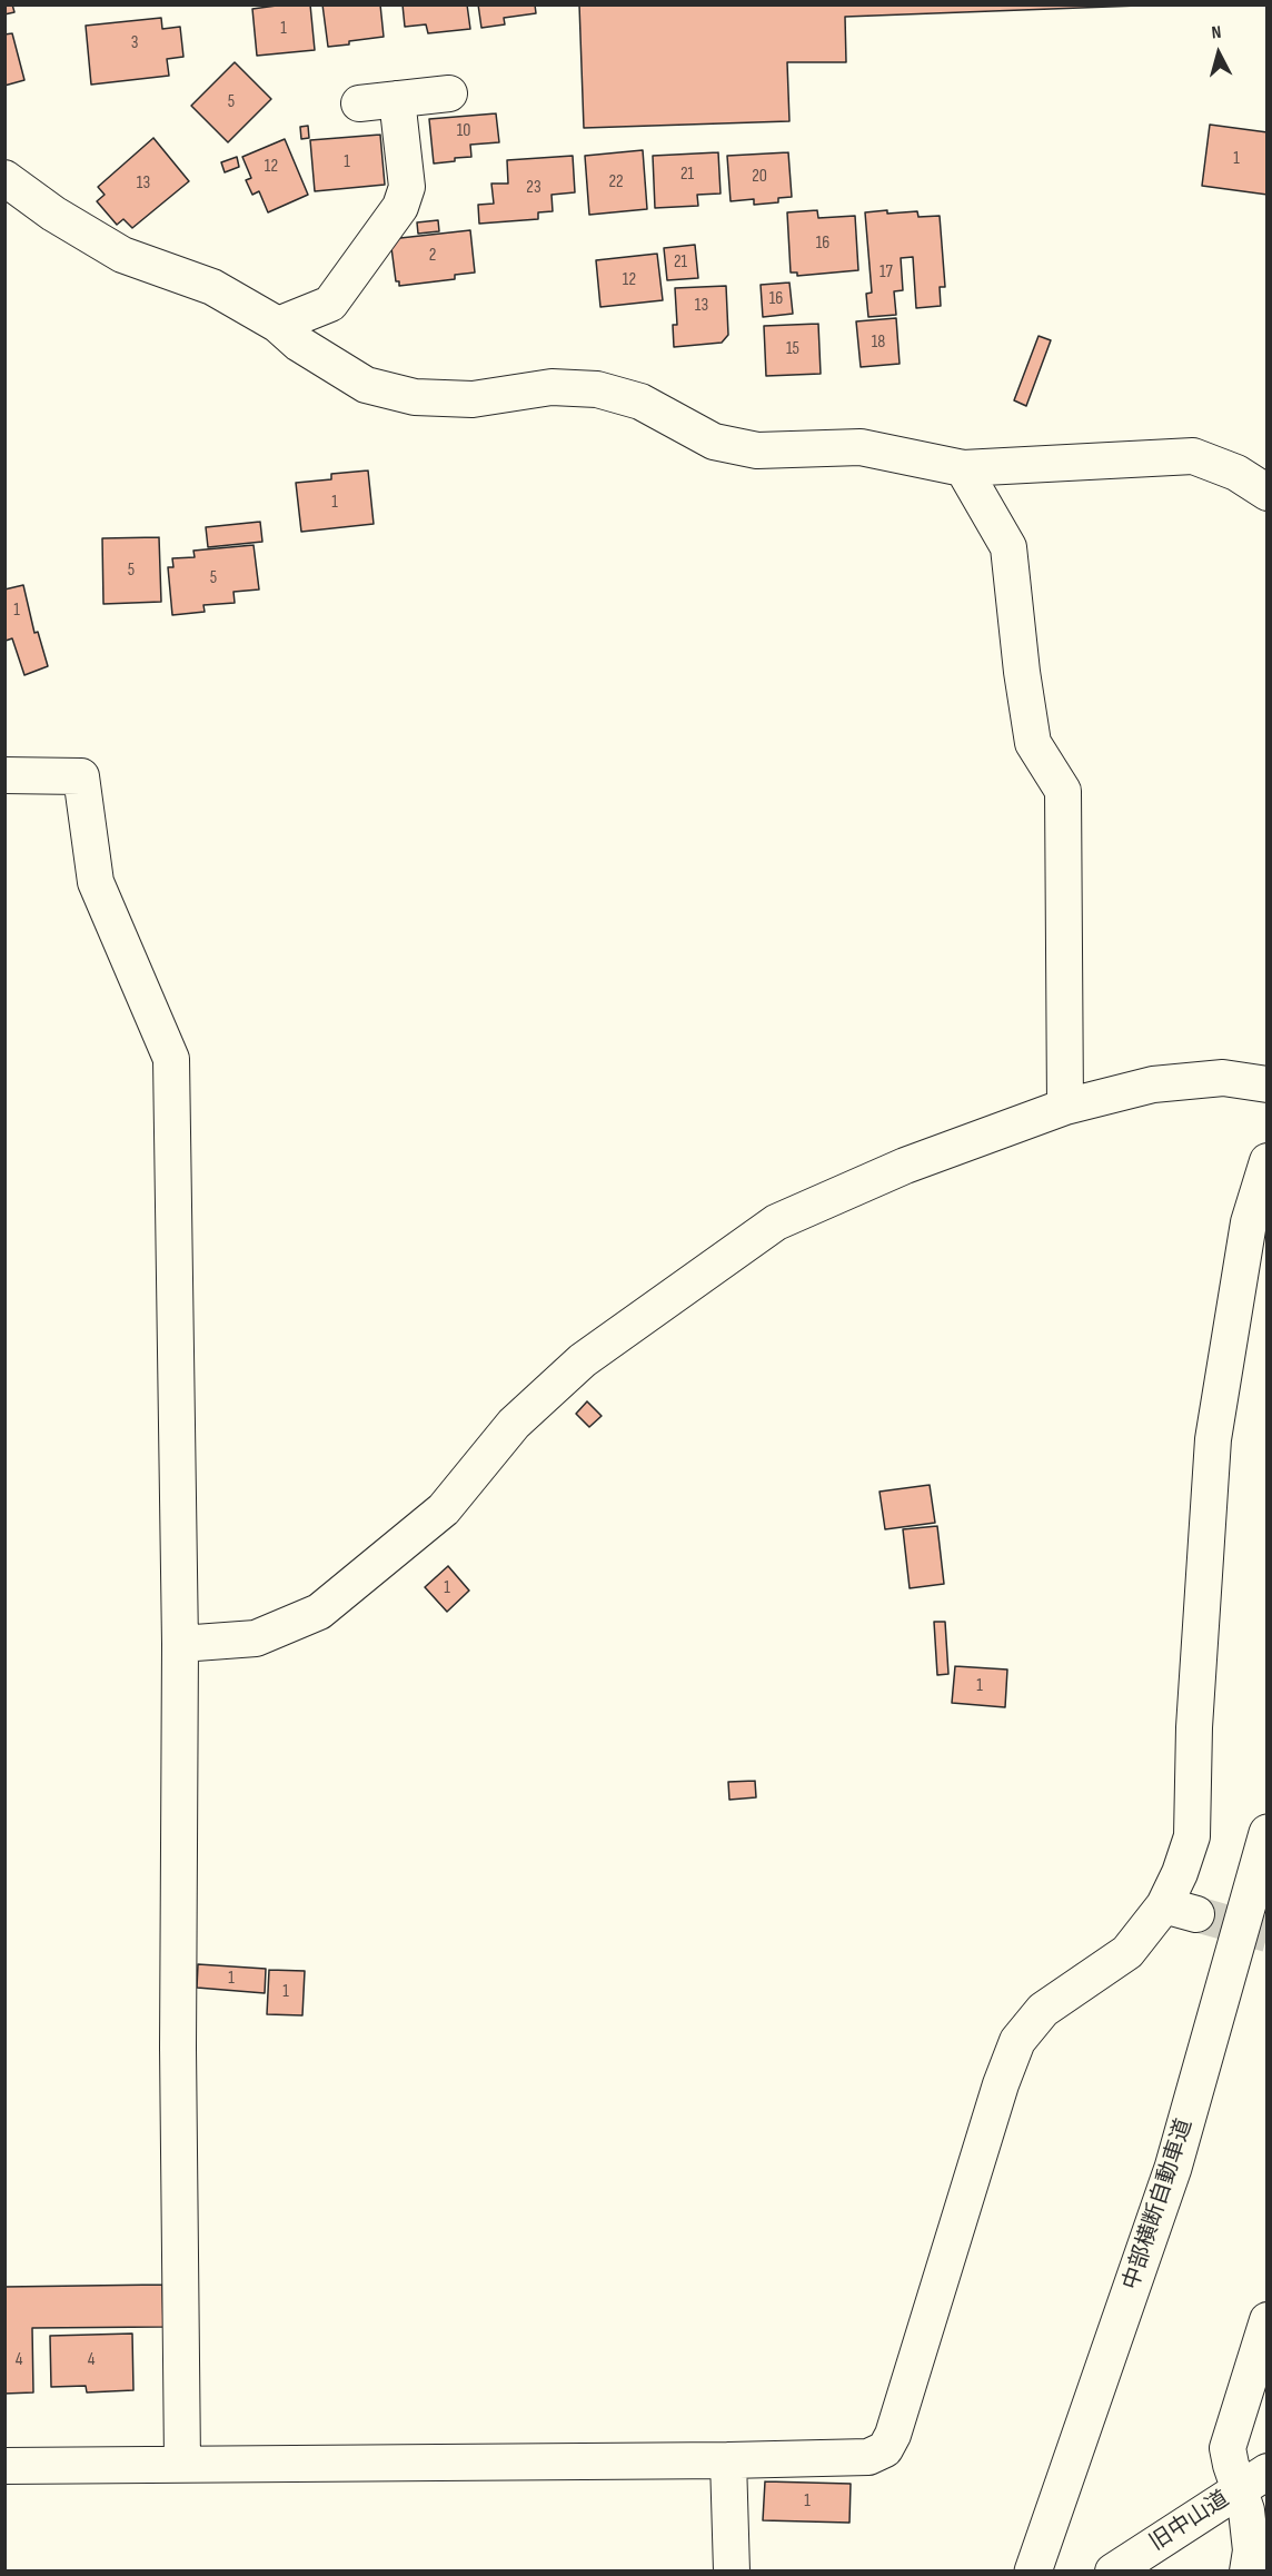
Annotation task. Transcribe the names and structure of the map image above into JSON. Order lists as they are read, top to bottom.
{
  "streets": {
    "highway": ["中部横断自動車道"],
    "street": ["旧中山道"]
  },
  "house_numbers": [
    "1",
    "3",
    "5",
    "10",
    "1",
    "1",
    "12",
    "21",
    "20",
    "22",
    "13",
    "23",
    "16",
    "2",
    "21",
    "17",
    "12",
    "16",
    "13",
    "18",
    "15",
    "1",
    "5",
    "5",
    "1",
    "1",
    "1",
    "1",
    "1",
    "4",
    "4",
    "1"
  ],
  "north": "top"
}
